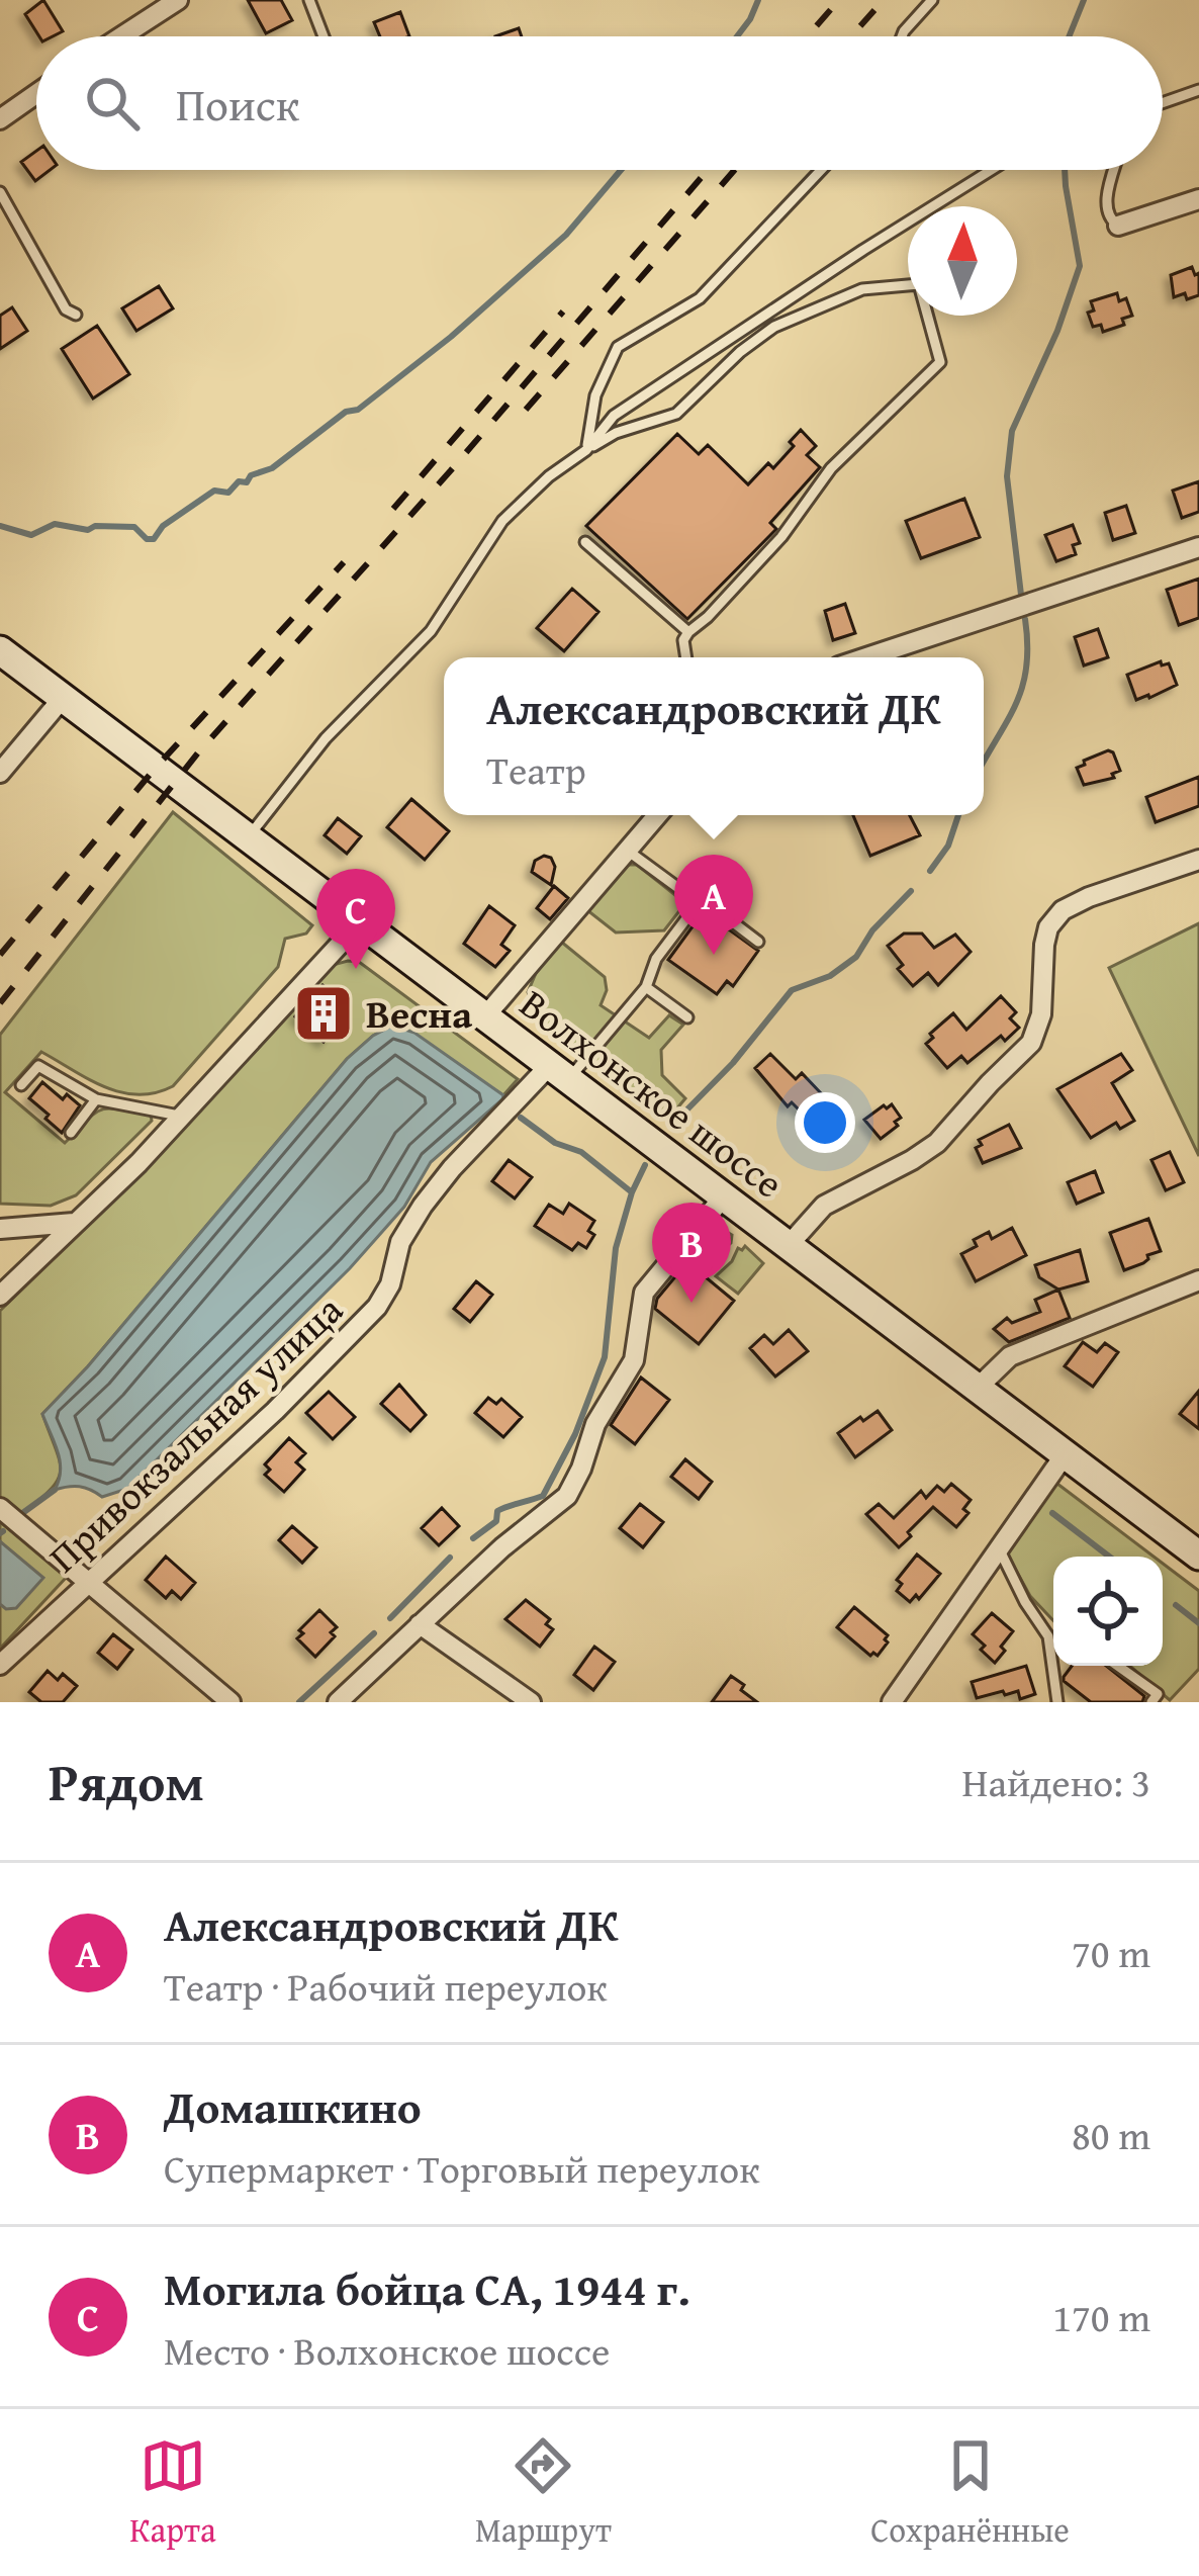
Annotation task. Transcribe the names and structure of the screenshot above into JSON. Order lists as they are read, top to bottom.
{
  "streets": {
    "main road": ["Волхонское шоссе"],
    "street": ["Привокзальная улица"]
  },
  "crossings": [
    ["Волхонское шоссе", "Привокзальная улица"]
  ],
  "places": {
    "building": ["Весна"]
  },
  "north": "top",
  "page": {
    "search": "Поиск",
    "popup": ["Александровский ДК", "Театр"],
    "pins": ["A", "C", "B"],
    "heading": ["Рядом", "Найдено: 3"],
    "list": [
      {
        "mark": "A",
        "name": "Александровский ДК",
        "note": "Театр · Рабочий переулок",
        "value": "70 m"
      },
      {
        "mark": "B",
        "name": "Домашкино",
        "note": "Супермаркет · Торговый переулок",
        "value": "80 m"
      },
      {
        "mark": "C",
        "name": "Могила бойца СА, 1944 г.",
        "note": "Место · Волхонское шоссе",
        "value": "170 m"
      }
    ],
    "nav": ["Карта", "Маршрут", "Сохранённые"]
  }
}
